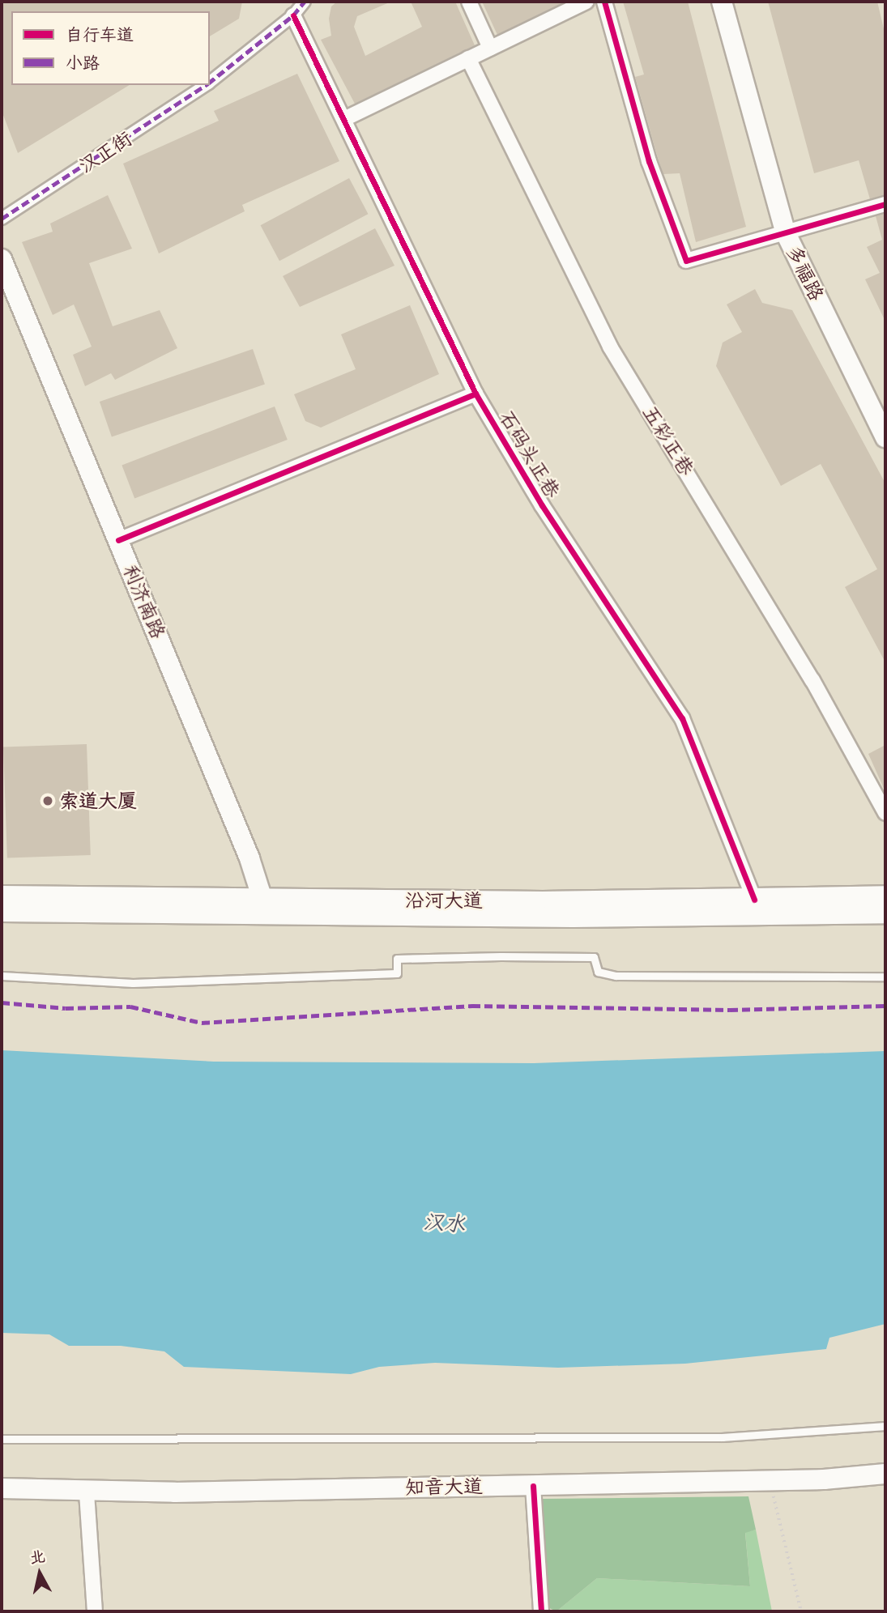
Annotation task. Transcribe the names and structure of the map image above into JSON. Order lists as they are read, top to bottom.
{
  "streets": {
    "main road": [
      "多福路",
      "利济南路",
      "沿河大道",
      "知音大道"
    ],
    "street": ["汉正街", "五彩正巷", "石码头正巷"]
  },
  "crossings": [
    ["汉正街", "石码头正巷"],
    ["石码头正巷", "沿河大道"],
    ["利济南路", "沿河大道"]
  ],
  "water": ["汉水"],
  "places": ["索道大厦"],
  "legend": ["自行车道", "小路"],
  "north": "top"
}
